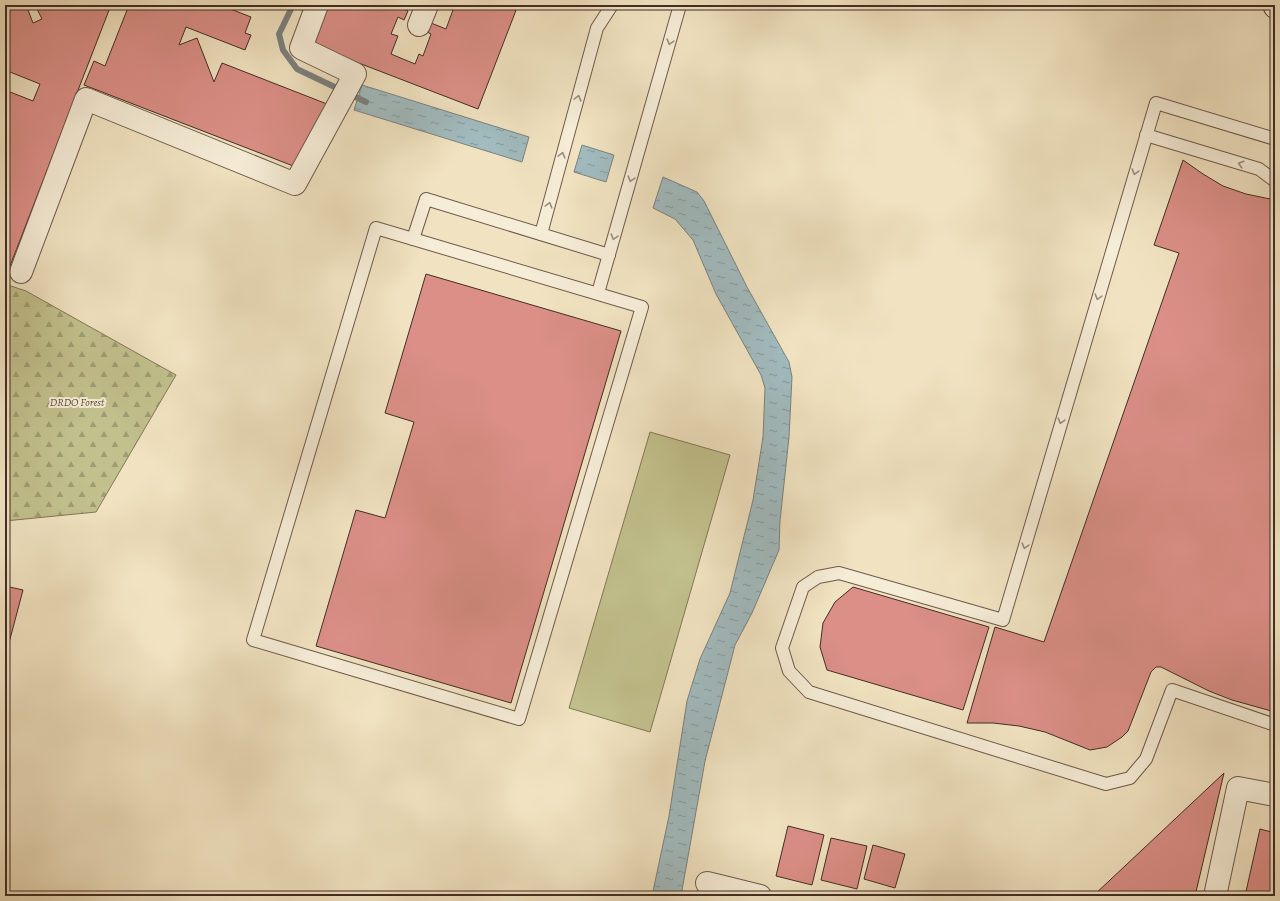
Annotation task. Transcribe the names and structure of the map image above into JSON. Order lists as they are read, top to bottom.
{
  "parks": ["DRDO Forest"]
}
